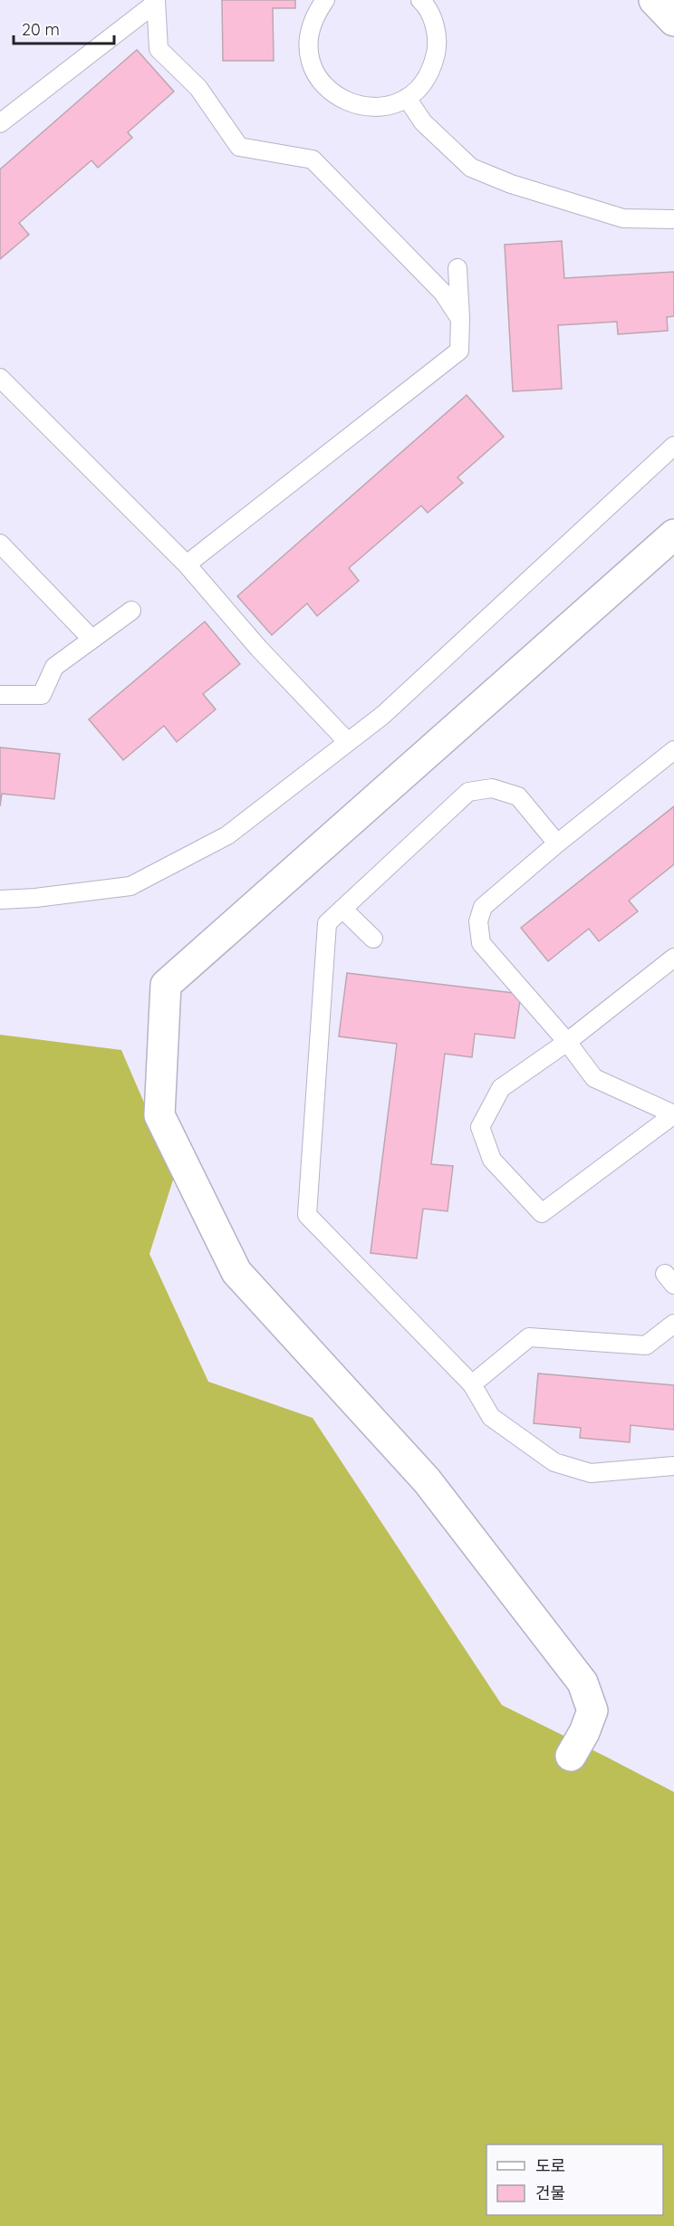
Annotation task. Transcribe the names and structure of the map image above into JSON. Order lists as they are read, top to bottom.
{
  "legend": ["도로", "건물"],
  "scale_bar": "20 m"
}
